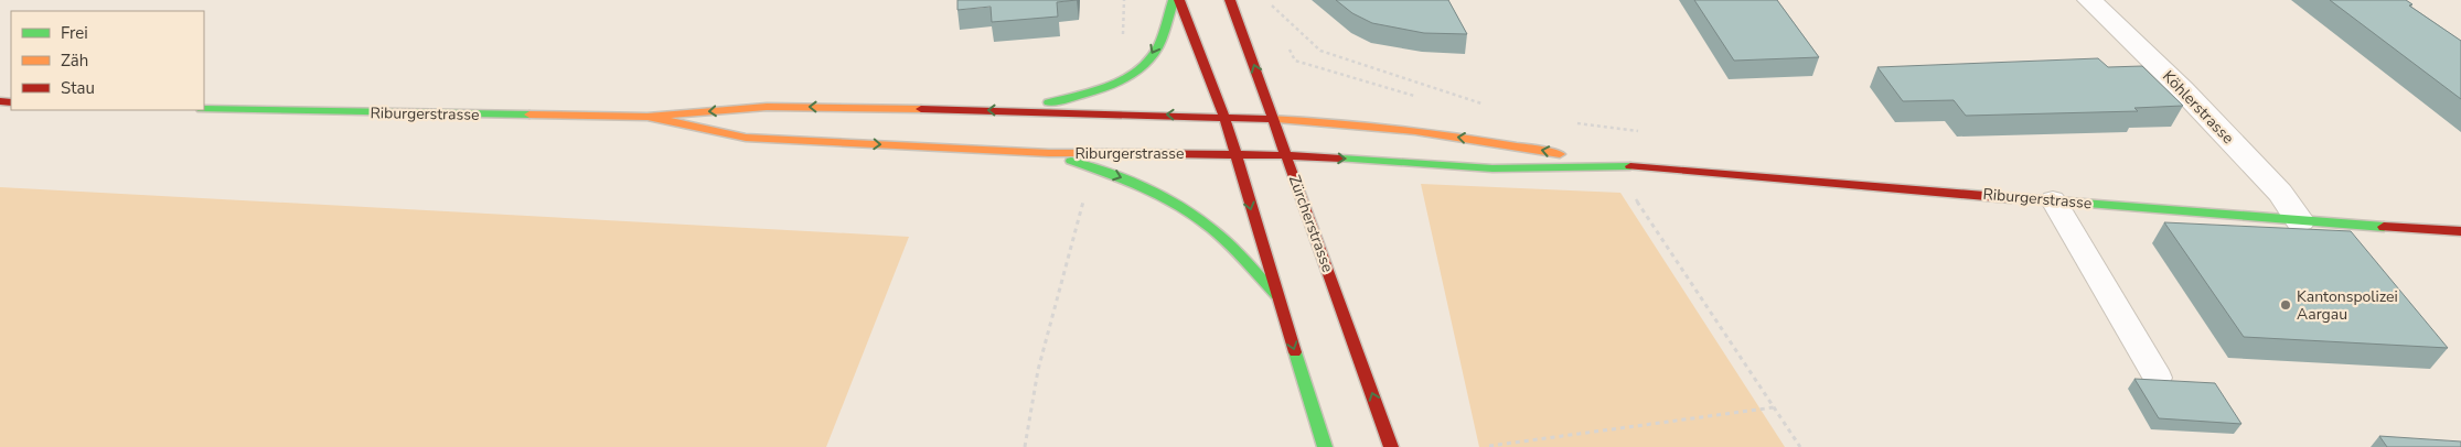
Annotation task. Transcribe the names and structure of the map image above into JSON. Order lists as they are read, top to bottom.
{
  "streets": {
    "main road": ["Riburgerstrasse", "Zürcherstrasse"],
    "street": ["Köhlerstrasse"]
  },
  "crossings": [
    ["Köhlerstrasse", "Riburgerstrasse"],
    ["Riburgerstrasse", "Zürcherstrasse"]
  ],
  "places": ["Kantonspolizei Aargau"],
  "legend": ["Frei", "Zäh", "Stau"]
}
